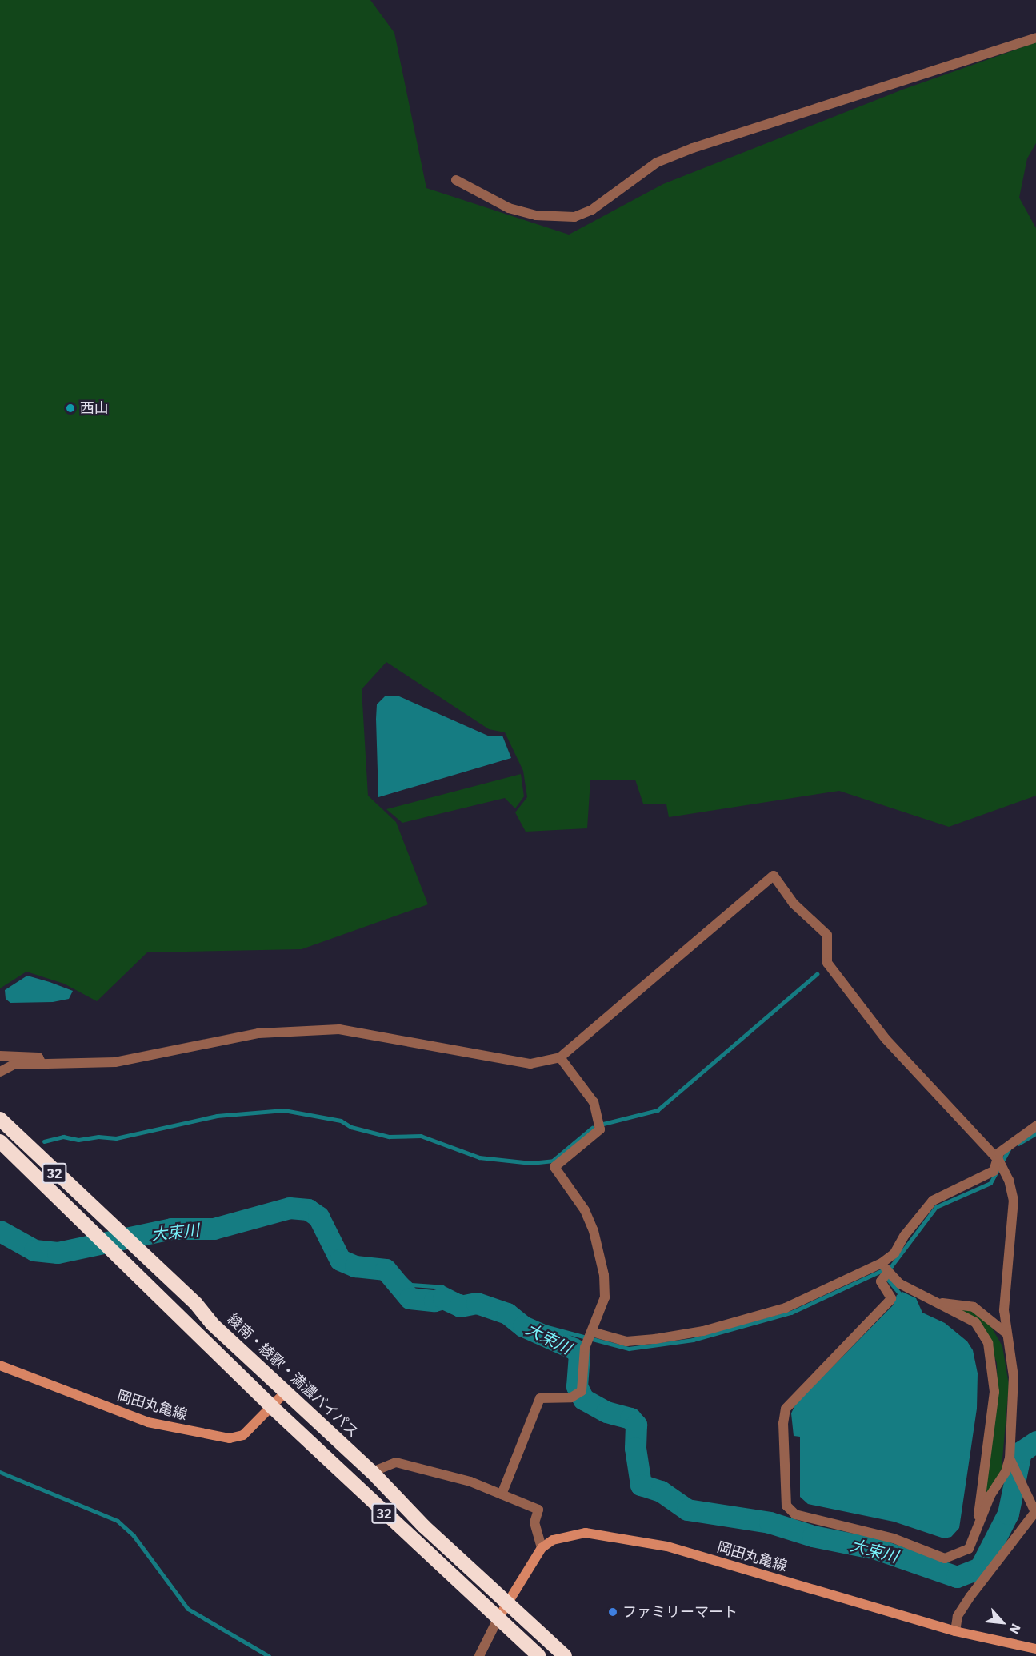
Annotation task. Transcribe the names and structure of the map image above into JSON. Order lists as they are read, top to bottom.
{
  "streets": {
    "highway": ["32", "綾南・綾歌・満濃バイパス"],
    "main road": ["岡田丸亀線"]
  },
  "crossings": [
    ["32", "岡田丸亀線"],
    ["綾南・綾歌・満濃バイパス", "岡田丸亀線"]
  ],
  "water": ["大束川"],
  "places": ["西山", "ファミリーマート"],
  "north": "bottom right"
}
